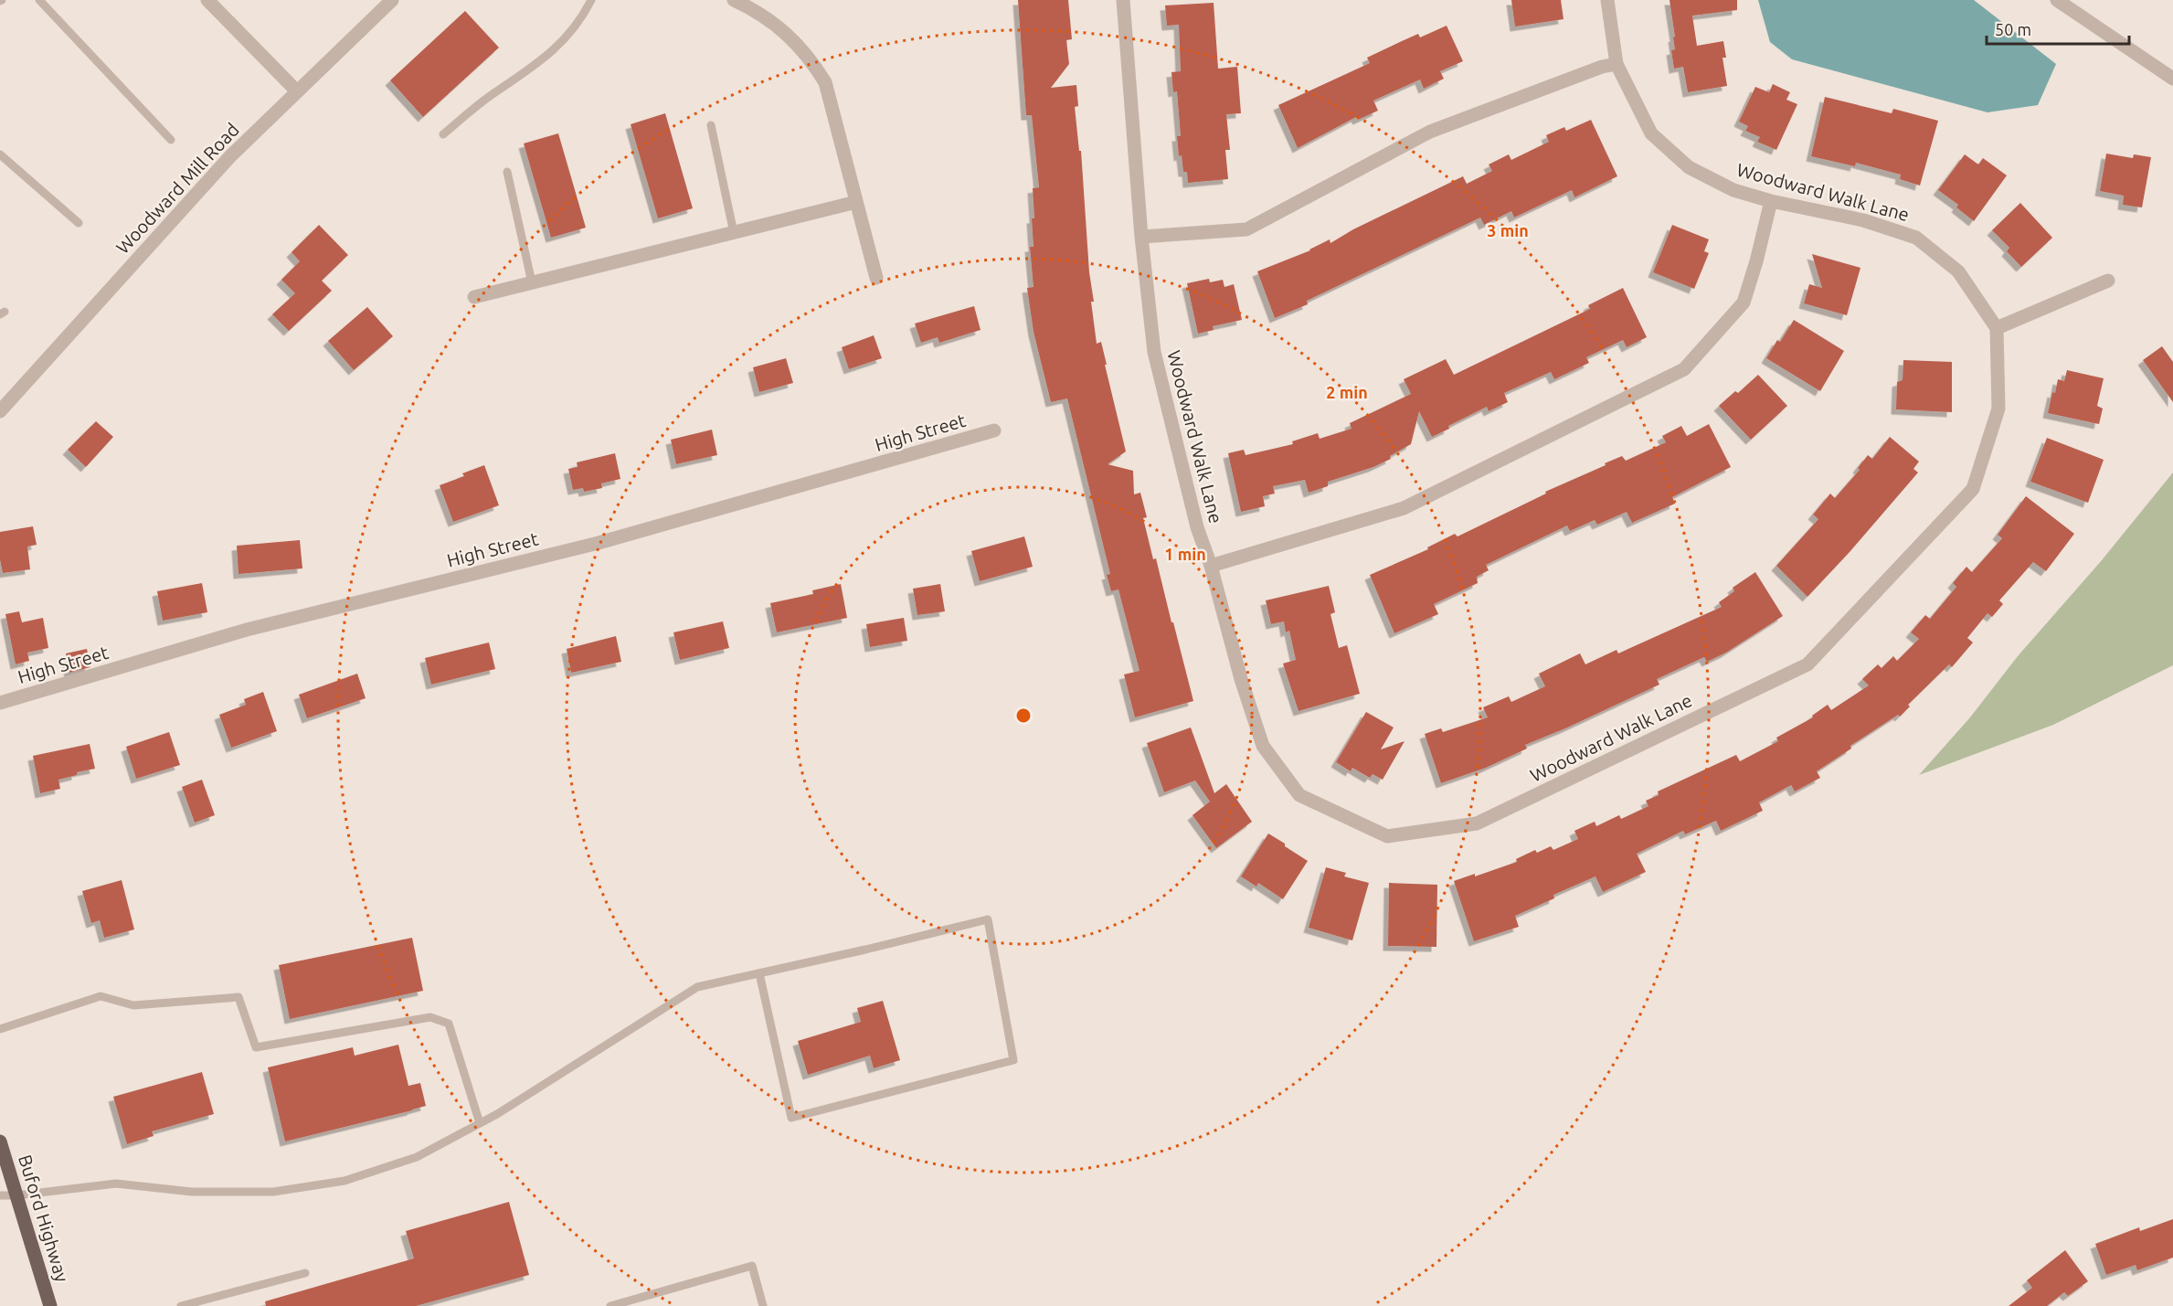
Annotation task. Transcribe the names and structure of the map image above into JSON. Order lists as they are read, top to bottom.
{
  "streets": {
    "main road": ["Buford Highway"],
    "street": ["Woodward Mill Road", "Woodward Walk Lane", "High Street"]
  },
  "scale_bar": "50 m",
  "rings": ["3 min", "2 min", "1 min"]
}
